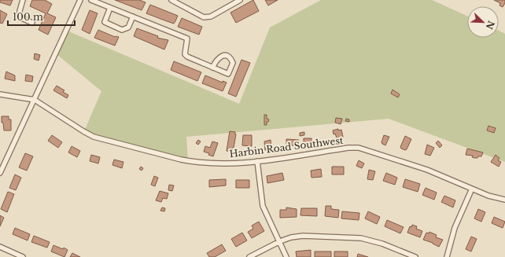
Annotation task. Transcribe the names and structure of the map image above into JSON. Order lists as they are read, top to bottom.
{
  "streets": {
    "street": ["Harbin Road Southwest"]
  },
  "scale_bar": "100 m",
  "north": "bottom right"
}
